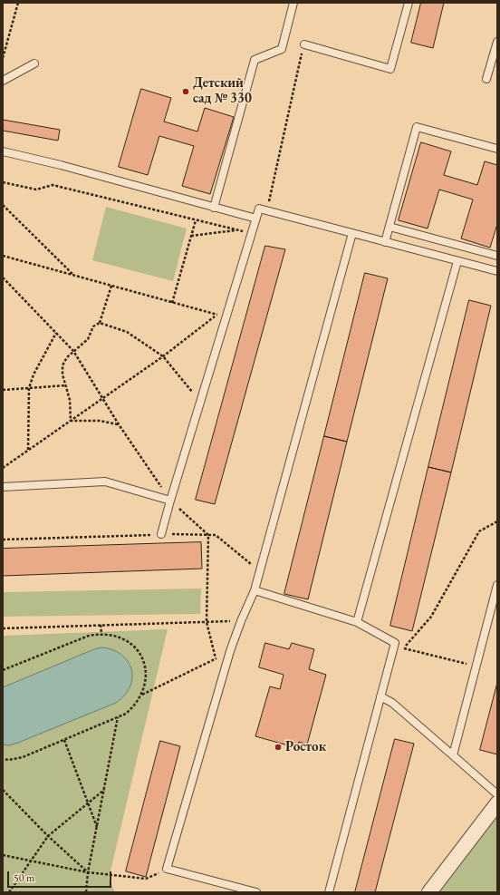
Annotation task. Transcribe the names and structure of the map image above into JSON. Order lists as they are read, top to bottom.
{
  "places": ["Детский сад № 330", "Росток"],
  "scale_bar": "50 m"
}
